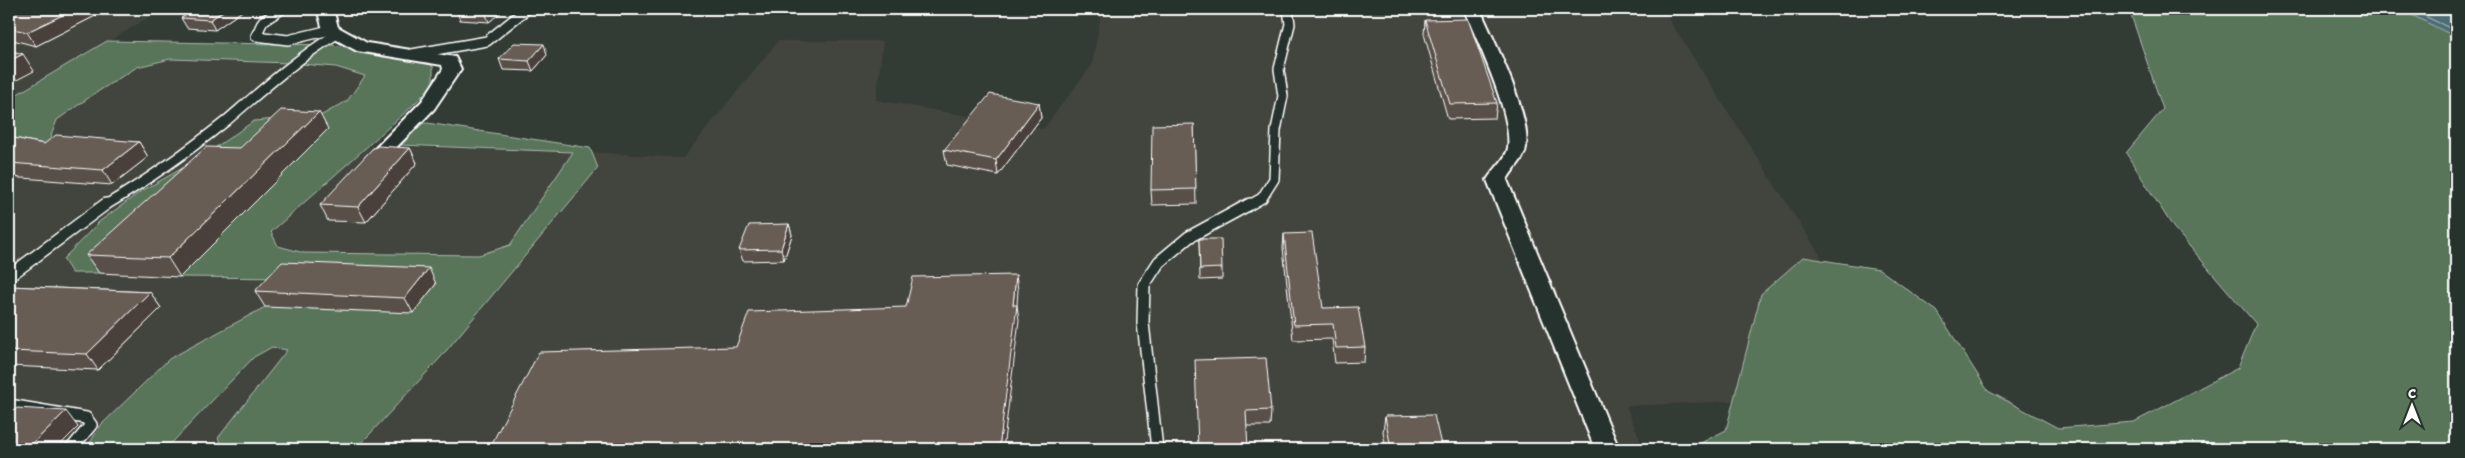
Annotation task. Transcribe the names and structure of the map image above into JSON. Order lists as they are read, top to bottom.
{
  "north": "top"
}
